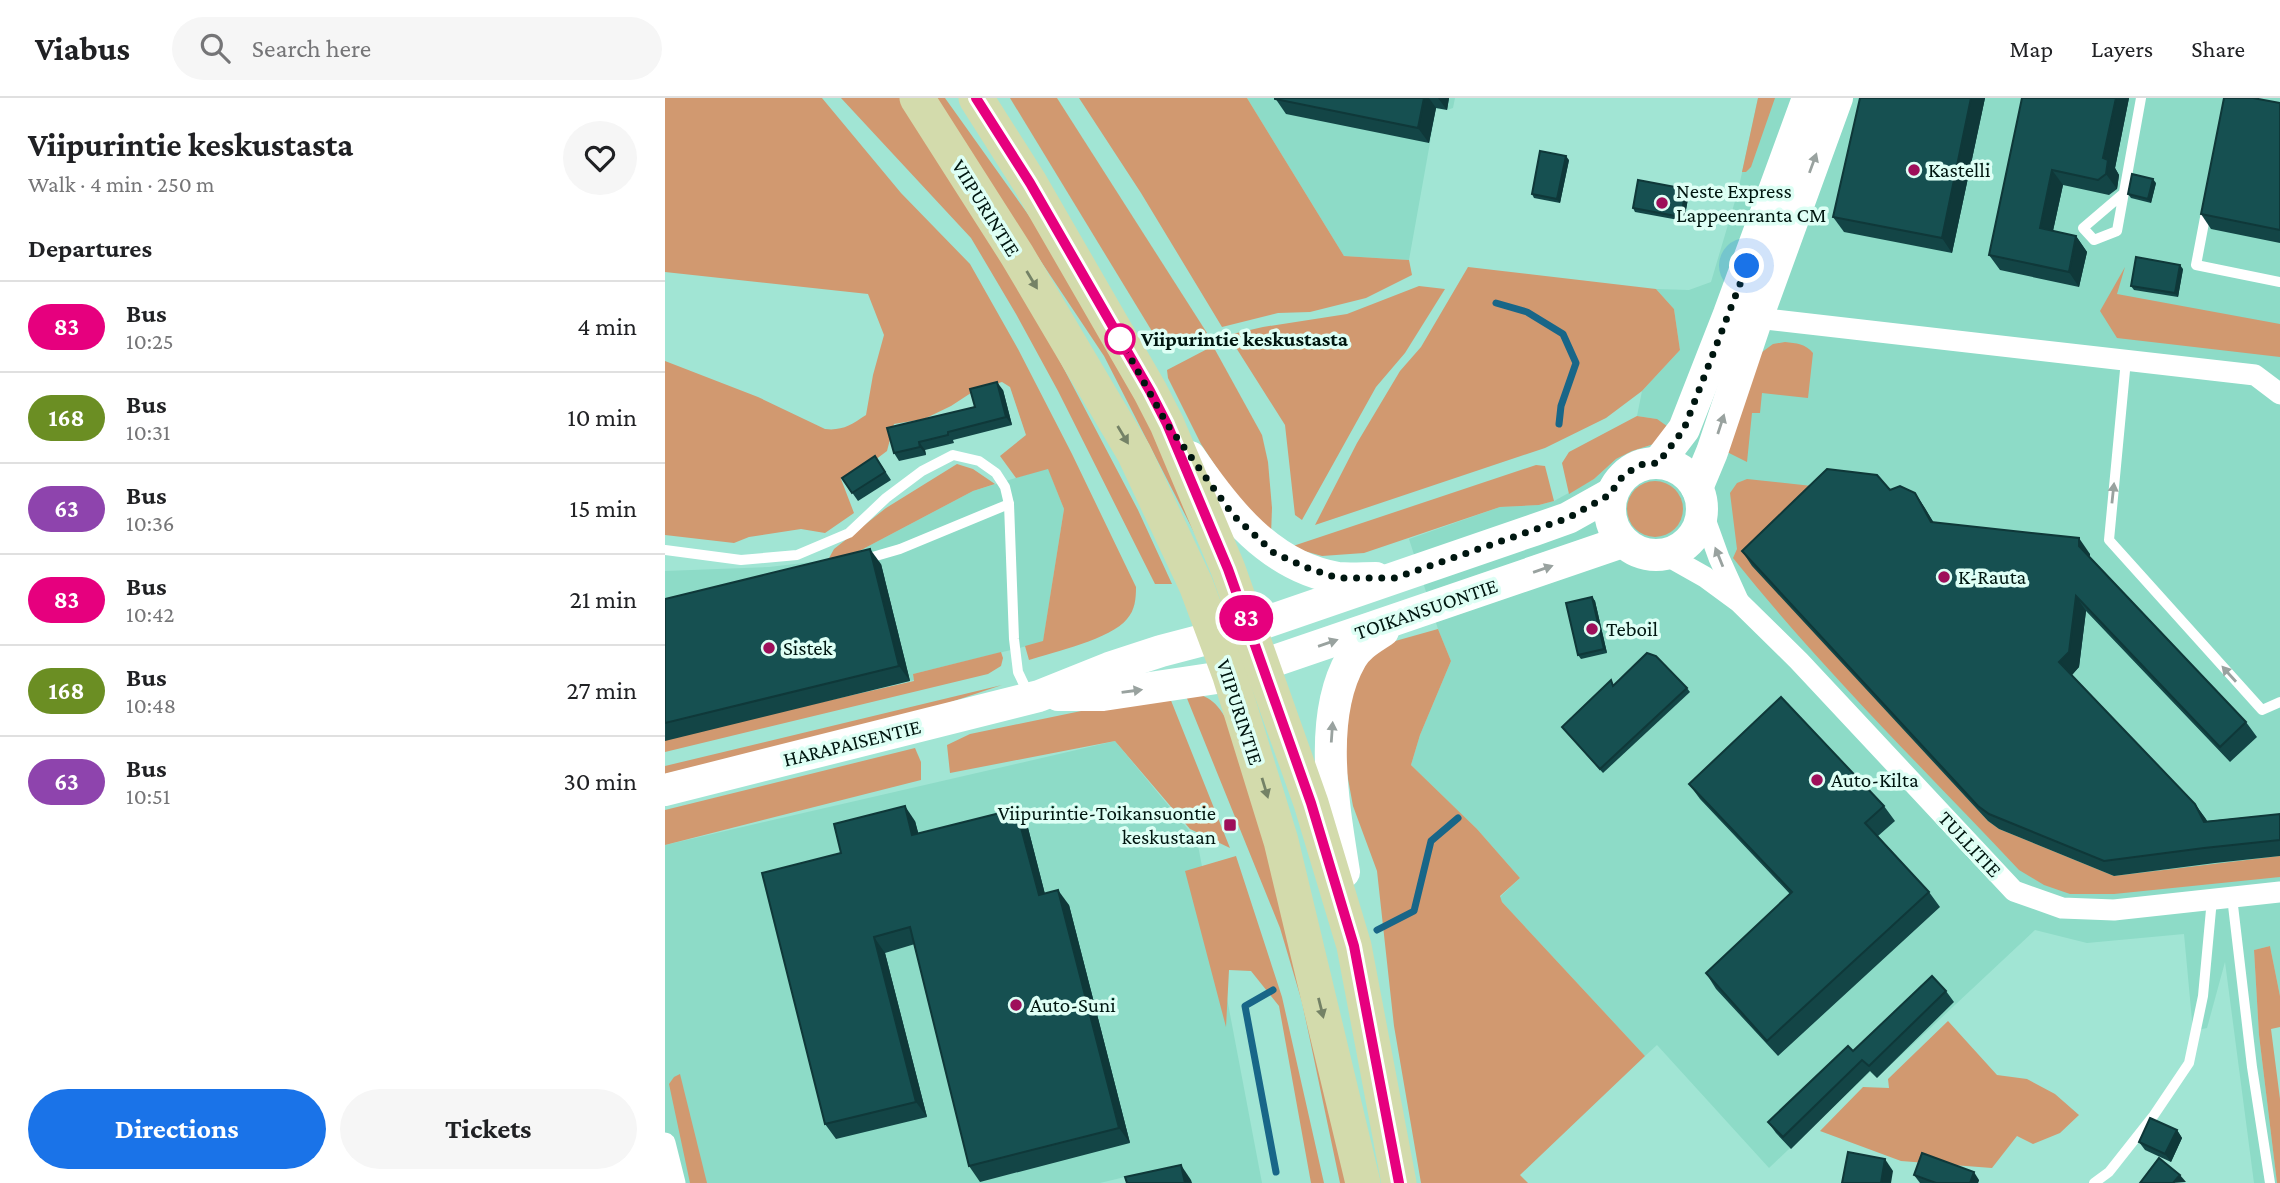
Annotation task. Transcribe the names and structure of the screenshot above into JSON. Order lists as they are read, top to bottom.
{
  "streets": {
    "main road": ["VIIPURINTIE", "TOIKANSUONTIE", "HARAPAISENTIE"],
    "street": ["TULLITIE"]
  },
  "crossings": [
    ["VIIPURINTIE", "TOIKANSUONTIE"],
    ["VIIPURINTIE", "HARAPAISENTIE"],
    ["TOIKANSUONTIE", "HARAPAISENTIE"],
    ["TOIKANSUONTIE", "TULLITIE"]
  ],
  "places": {
    "other": [
      "Kastelli",
      "Neste Express Lappeenranta CM",
      "Viipurintie keskustasta",
      "K-Rauta",
      "Teboil",
      "Sistek",
      "Auto-Kilta",
      "Auto-Suni"
    ],
    "transit": ["Viipurintie-Toikansuontie keskustaan"]
  },
  "lines": ["bus line 83"],
  "page": {
    "header": "Viabus",
    "search": "Search here",
    "nav": ["Map", "Layers", "Share"],
    "heading": [
      ["Viipurintie keskustasta", "Walk · 4 min · 250 m"],
      "Departures"
    ],
    "on_map": "83",
    "list": [
      {
        "mark": "83",
        "name": "Bus",
        "note": "10:25",
        "value": "4 min"
      },
      {
        "mark": "168",
        "name": "Bus",
        "note": "10:31",
        "value": "10 min"
      },
      {
        "mark": "63",
        "name": "Bus",
        "note": "10:36",
        "value": "15 min"
      },
      {
        "mark": "83",
        "name": "Bus",
        "note": "10:42",
        "value": "21 min"
      },
      {
        "mark": "168",
        "name": "Bus",
        "note": "10:48",
        "value": "27 min"
      },
      {
        "mark": "63",
        "name": "Bus",
        "note": "10:51",
        "value": "30 min"
      }
    ],
    "buttons": ["Directions", "Tickets"]
  }
}
